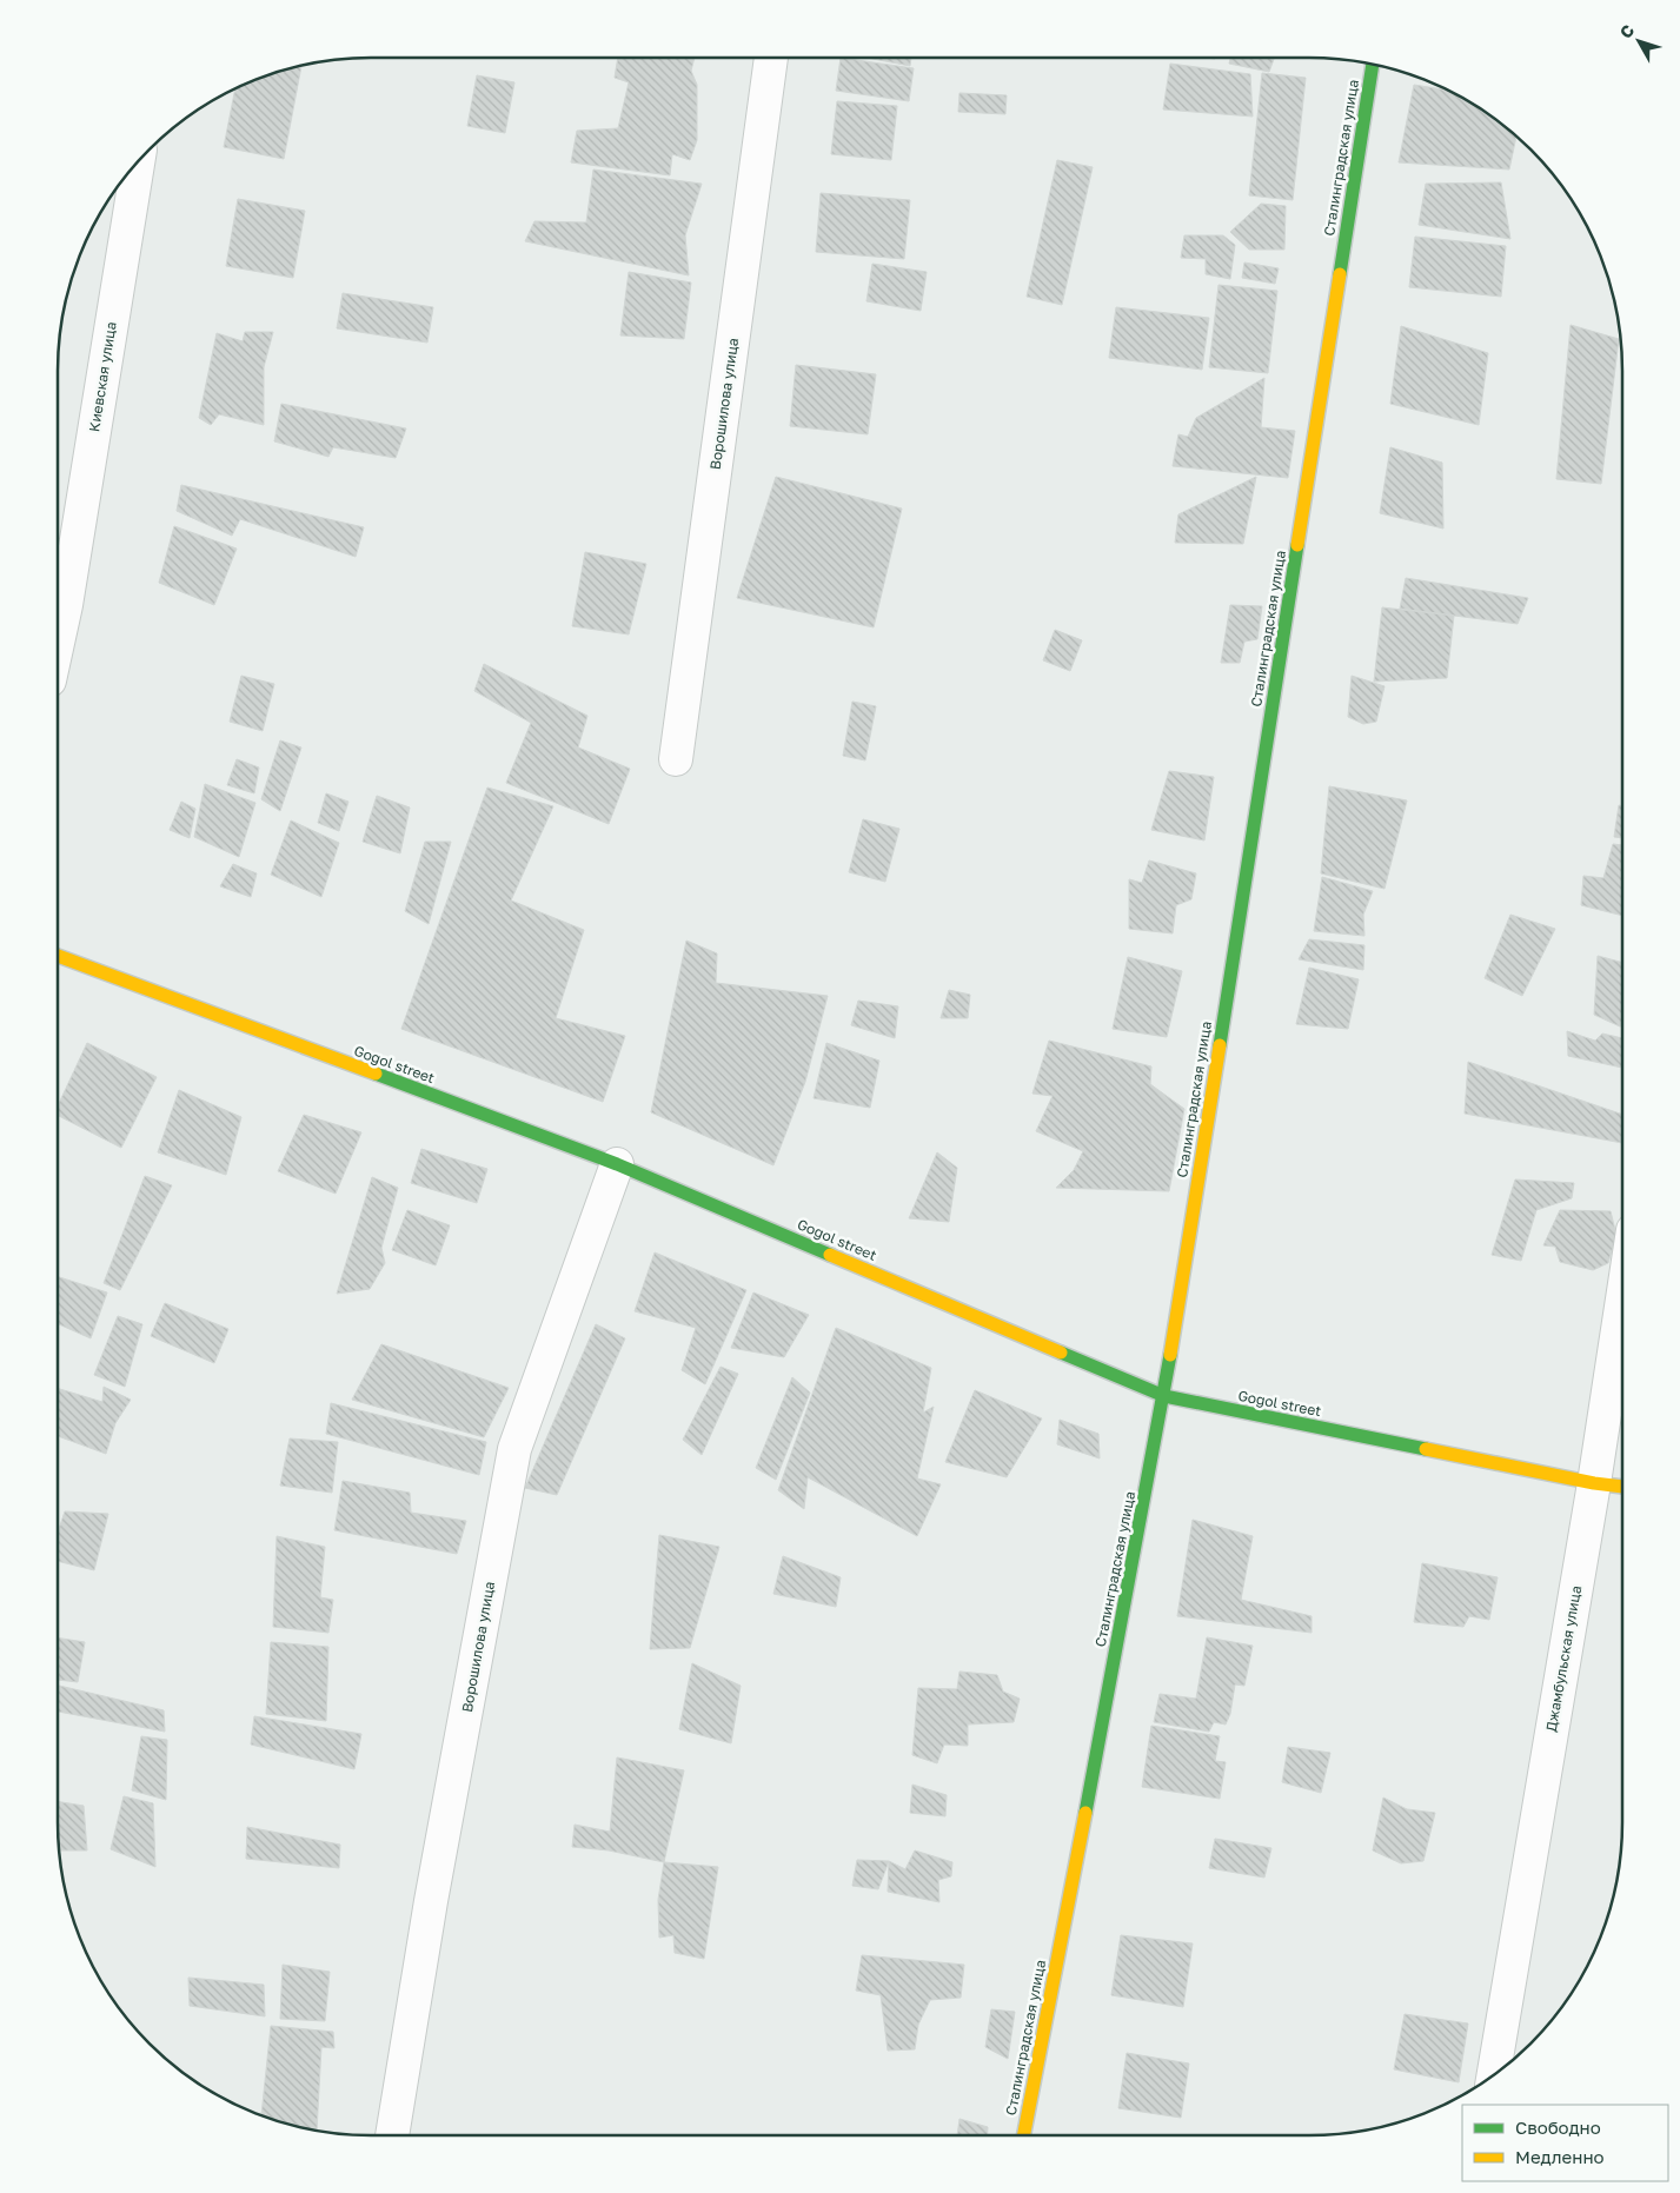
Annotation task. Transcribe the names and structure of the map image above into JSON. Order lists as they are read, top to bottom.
{
  "streets": {
    "street": [
      "Сталинградская улица",
      "Киевская улица",
      "Ворошилова улица",
      "Gogol street",
      "Джамбульская улица"
    ]
  },
  "crossings": [
    ["Сталинградская улица", "Gogol street"],
    ["Ворошилова улица", "Gogol street"],
    ["Gogol street", "Джамбульская улица"]
  ],
  "legend": ["Свободно", "Медленно"],
  "north": "top left"
}
